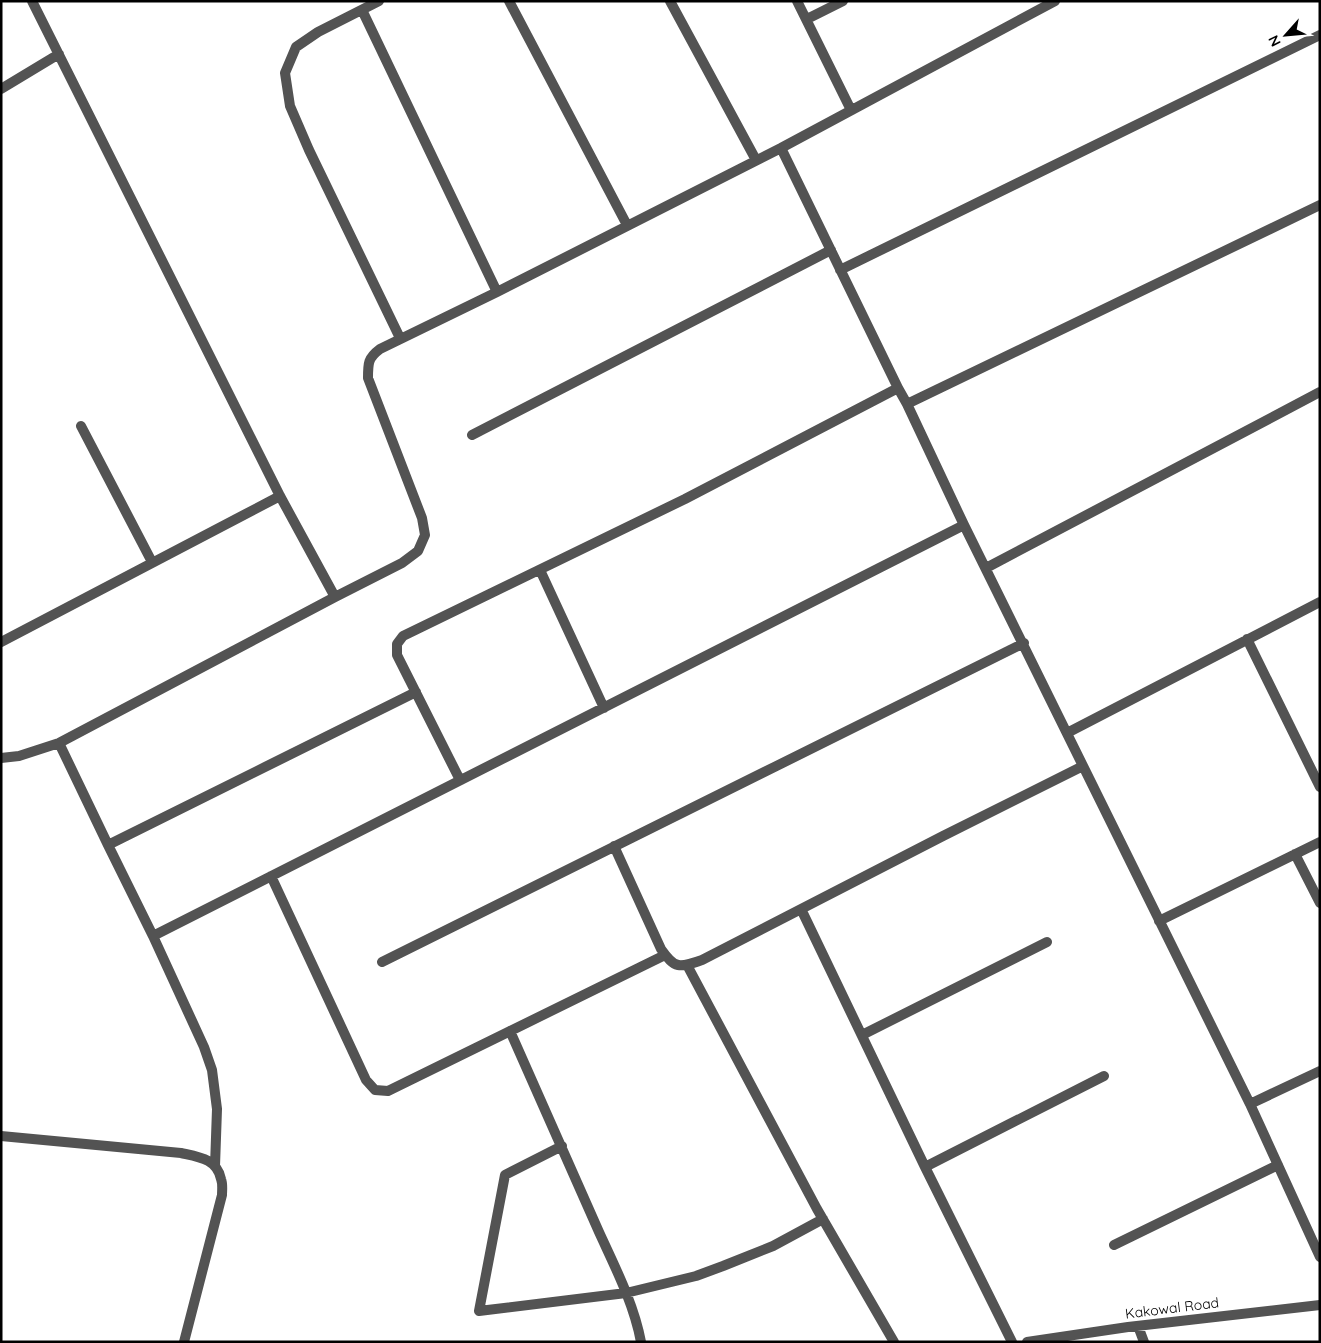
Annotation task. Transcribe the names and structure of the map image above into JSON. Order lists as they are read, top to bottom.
{
  "streets": {
    "street": ["Kakowal Road"]
  },
  "north": "bottom left"
}
